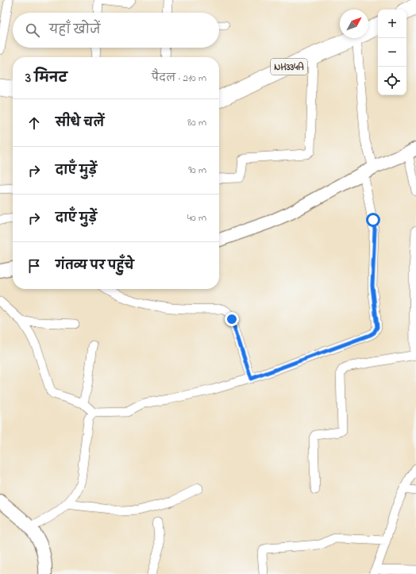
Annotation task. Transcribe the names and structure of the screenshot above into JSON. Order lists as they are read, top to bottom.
{
  "streets": {
    "highway": ["NH334A"]
  },
  "north": "top right",
  "page": {
    "map_buttons": ["+", "−"],
    "search": "यहाँ खोजें",
    "heading": ["3 मिनट", "पैदल · 210 m"],
    "list": [
      ["सीधे चलें", "80 m"],
      ["दाएँ मुड़ें", "90 m"],
      ["दाएँ मुड़ें", "40 m"],
      "गंतव्य पर पहुँचे"
    ]
  }
}
